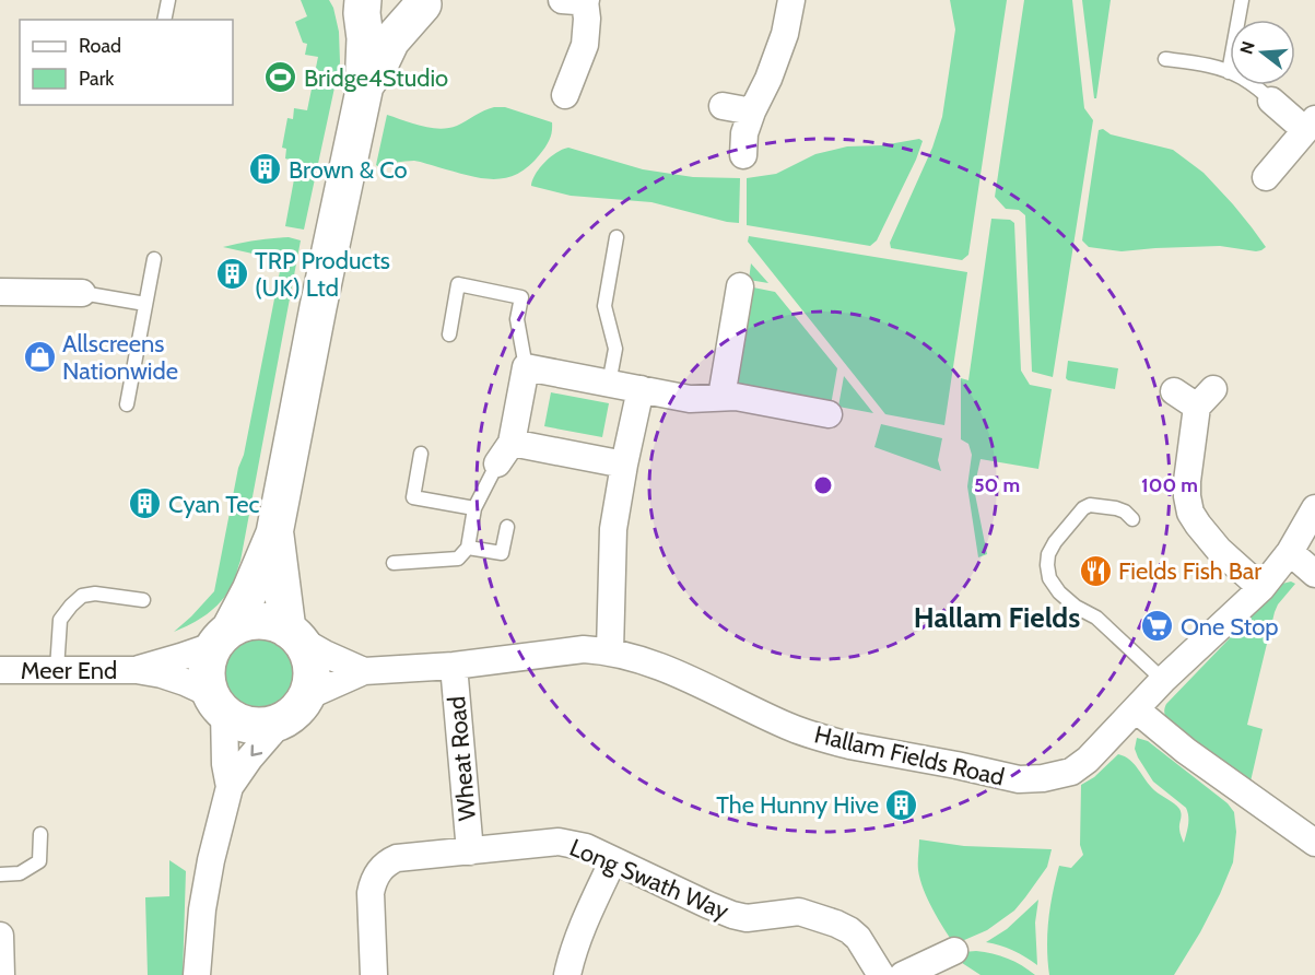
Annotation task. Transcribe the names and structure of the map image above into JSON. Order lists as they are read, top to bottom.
{
  "streets": {
    "street": [
      "Meer End",
      "Hallam Fields Road",
      "Wheat Road",
      "Long Swath Way"
    ]
  },
  "crossings": [
    ["Meer End", "Hallam Fields Road"],
    ["Hallam Fields Road", "Wheat Road"],
    ["Wheat Road", "Long Swath Way"]
  ],
  "districts": ["Hallam Fields"],
  "places": {
    "sports": ["Bridge4Studio"],
    "building": [
      "Brown & Co",
      "TRP Products (UK) Ltd",
      "Cyan Tec",
      "The Hunny Hive"
    ],
    "shop": ["Allscreens Nationwide"],
    "restaurant": ["Fields Fish Bar"],
    "supermarket": ["One Stop"]
  },
  "legend": ["Road", "Park"],
  "north": "left",
  "rings": ["50 m", "100 m"]
}
